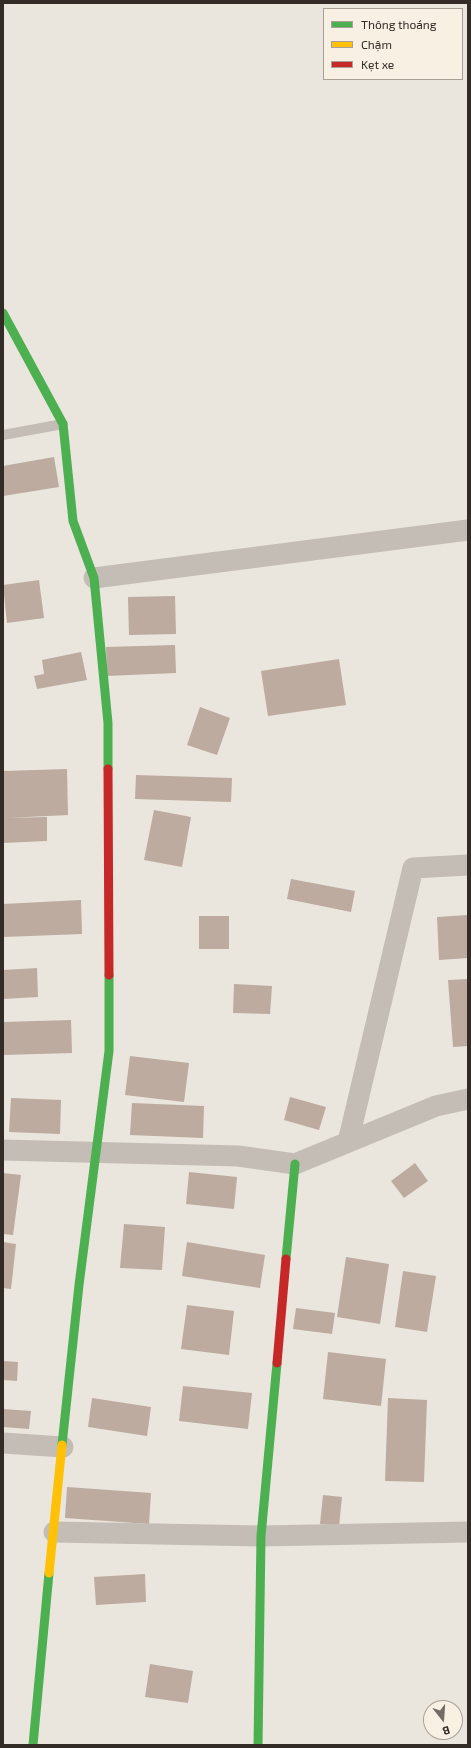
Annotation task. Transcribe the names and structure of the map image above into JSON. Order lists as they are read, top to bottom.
{
  "legend": ["Thông thoáng", "Chậm", "Kẹt xe"],
  "north": "bottom"
}
